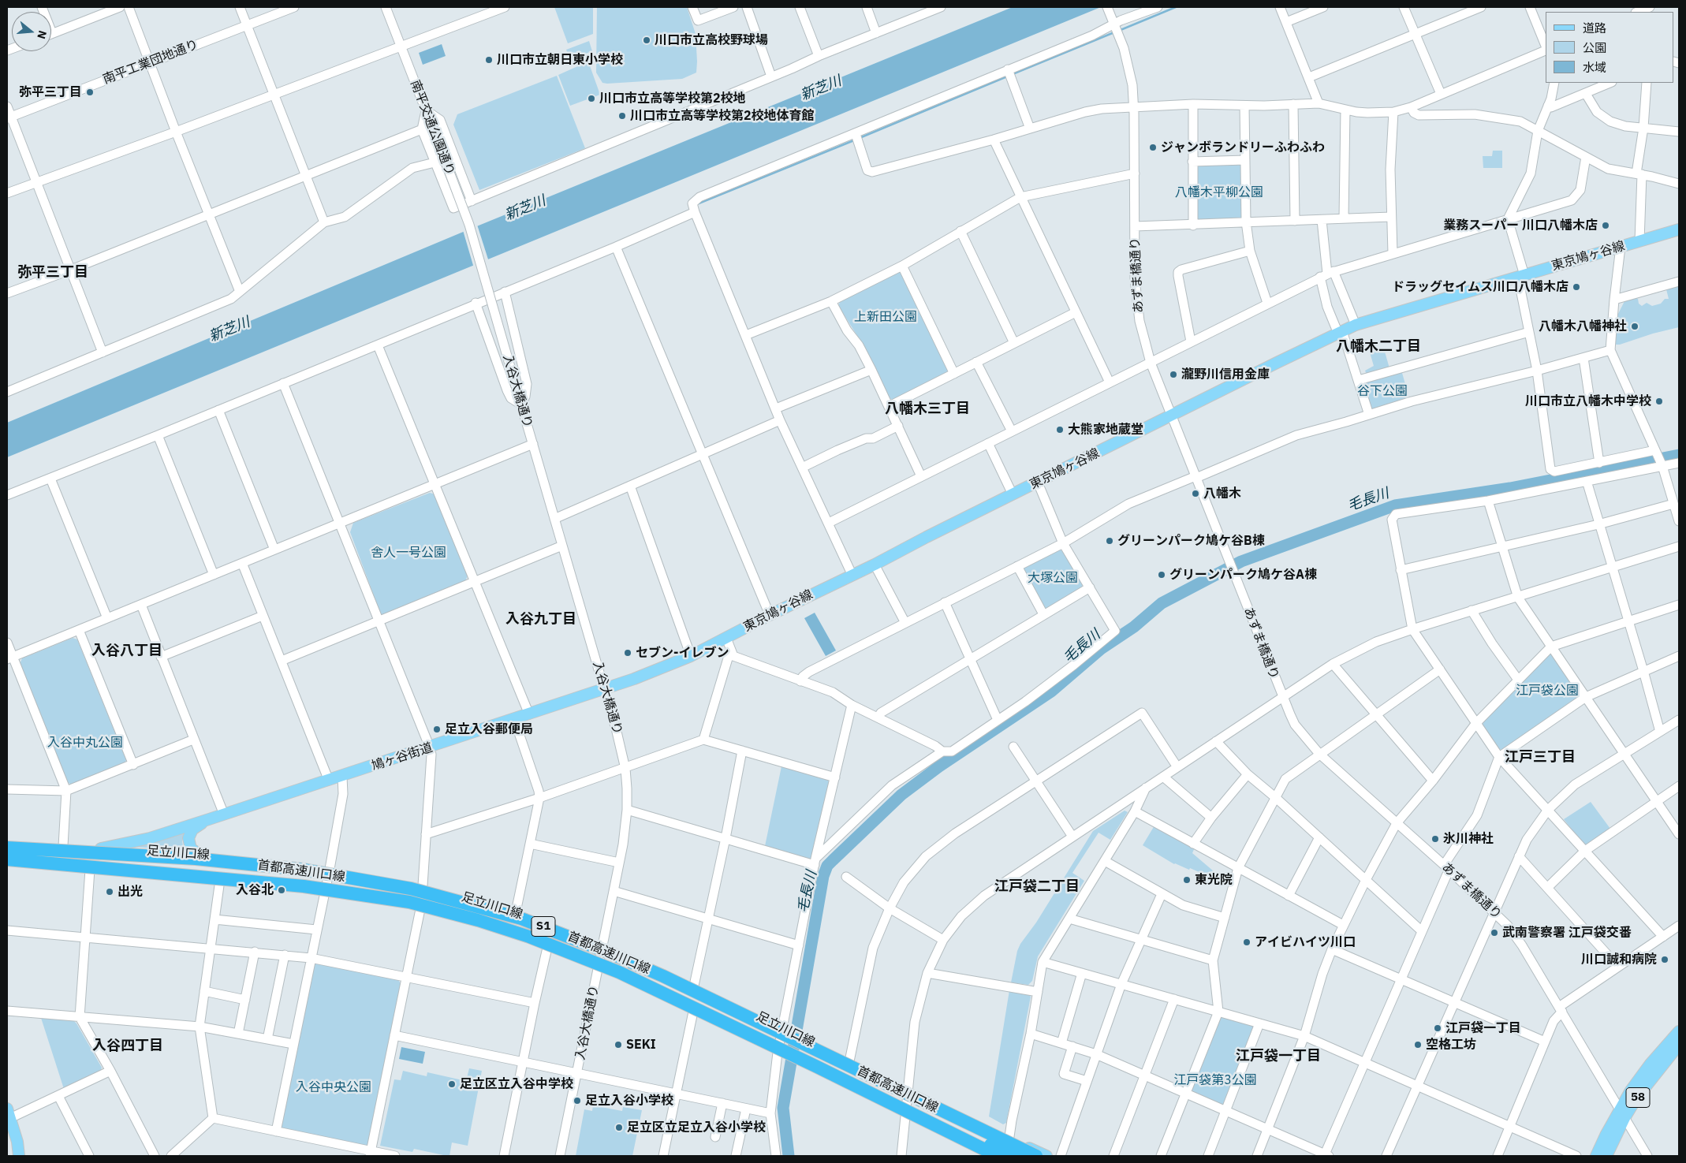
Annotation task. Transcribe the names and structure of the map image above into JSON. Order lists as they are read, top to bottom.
{
  "streets": {
    "highway": ["首都高速川口線", "S1"],
    "main road": [
      "東京鳩ヶ谷線",
      "鳩ヶ谷街道",
      "足立川口線",
      "58"
    ],
    "street": [
      "南平工業団地通り",
      "南平交通公園通り",
      "あずま橋通り",
      "入谷大橋通り"
    ]
  },
  "crossings": [
    ["南平交通公園通り", "入谷大橋通り"],
    ["東京鳩ヶ谷線", "あずま橋通り"],
    ["東京鳩ヶ谷線", "鳩ヶ谷街道"],
    ["あずま橋通り", "58"],
    ["入谷大橋通り", "鳩ヶ谷街道"],
    ["入谷大橋通り", "足立川口線"],
    ["鳩ヶ谷街道", "足立川口線"],
    ["足立川口線", "首都高速川口線"]
  ],
  "districts": [
    "弥平三丁目",
    "八幡木二丁目",
    "八幡木三丁目",
    "入谷九丁目",
    "入谷八丁目",
    "江戸三丁目",
    "江戸袋二丁目",
    "入谷四丁目",
    "江戸袋一丁目"
  ],
  "water": ["新芝川", "毛長川"],
  "parks": [
    "八幡木平柳公園",
    "上新田公園",
    "谷下公園",
    "舎人一号公園",
    "大塚公園",
    "江戸袋公園",
    "入谷中丸公園",
    "江戸袋第3公園",
    "入谷中央公園"
  ],
  "places": [
    "川口市立高校野球場",
    "川口市立朝日東小学校",
    "弥平三丁目",
    "川口市立高等学校第2校地",
    "川口市立高等学校第2校地体育館",
    "ジャンボランドリーふわふわ",
    "業務スーパー 川口八幡木店",
    "ドラッグセイムス川口八幡木店",
    "八幡木八幡神社",
    "瀧野川信用金庫",
    "川口市立八幡木中学校",
    "大熊家地蔵堂",
    "八幡木",
    "グリーンパーク鳩ケ谷B棟",
    "グリーンパーク鳩ケ谷A棟",
    "セブン-イレブン",
    "足立入谷郵便局",
    "氷川神社",
    "東光院",
    "入谷北",
    "出光",
    "武南警察署 江戸袋交番",
    "アイビハイツ川口",
    "川口誠和病院",
    "江戸袋一丁目",
    "SEKI",
    "空格工坊",
    "足立区立入谷中学校",
    "足立入谷小学校",
    "足立区立足立入谷小学校"
  ],
  "legend": ["道路", "公園", "水域"],
  "north": "right"
}
